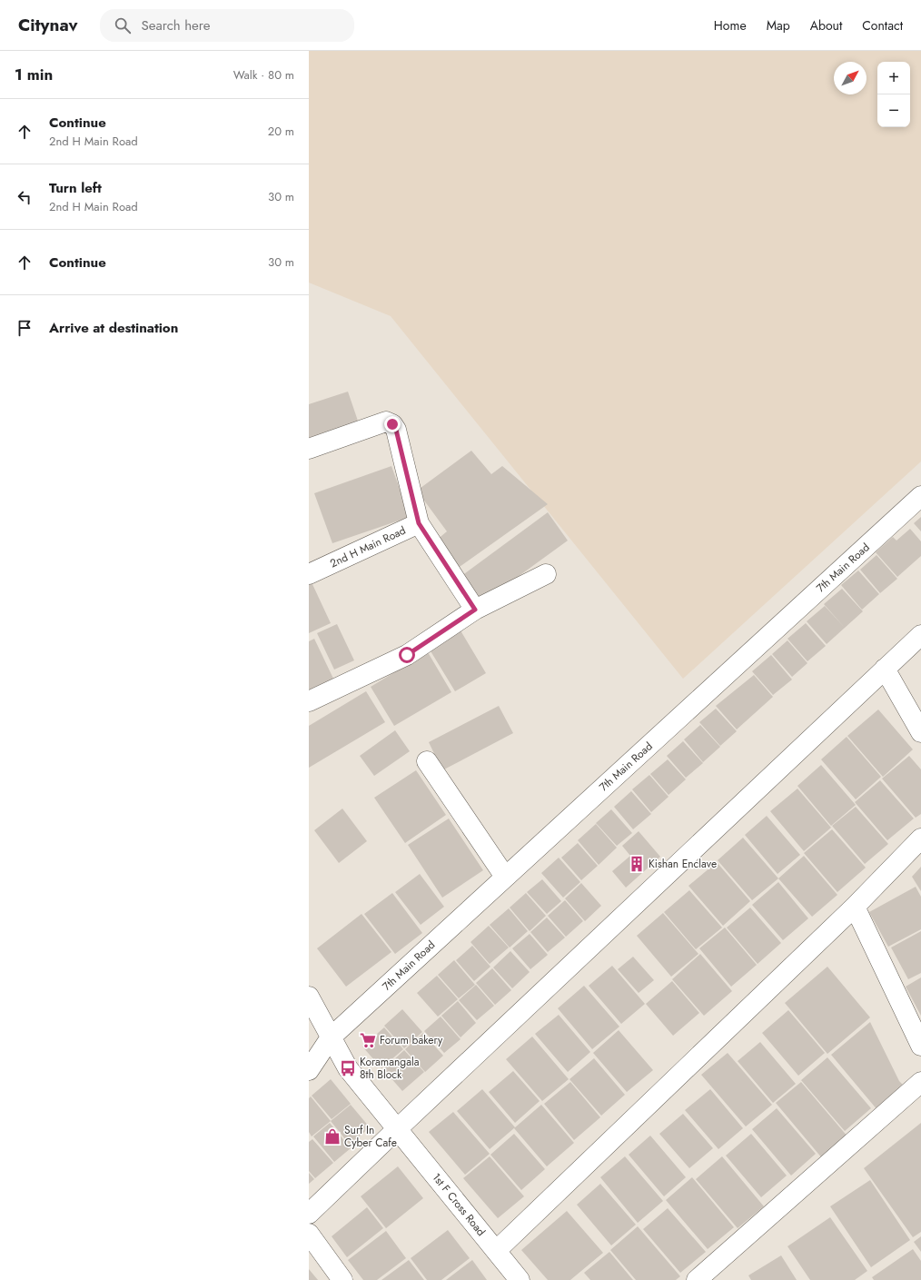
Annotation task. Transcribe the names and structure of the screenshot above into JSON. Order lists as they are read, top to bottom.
{
  "streets": {
    "street": ["2nd H Main Road", "7th Main Road", "1st F Cross Road"]
  },
  "crossings": [
    ["7th Main Road", "1st F Cross Road"]
  ],
  "places": {
    "building": ["Kishan Enclave"],
    "supermarket": ["Forum bakery"],
    "bus stop": ["Koramangala 8th Block"],
    "shop": ["Surf In Cyber Cafe"]
  },
  "north": "top right",
  "page": {
    "header": "Citynav",
    "search": "Search here",
    "nav": [
      "Home",
      "Map",
      "About",
      "Contact"
    ],
    "heading": ["1 min", "Walk · 80 m"],
    "map_buttons": ["+", "−"],
    "list": [
      ["Continue", "2nd H Main Road", "20 m"],
      ["Turn left", "2nd H Main Road", "30 m"],
      ["Continue", "30 m"],
      "Arrive at destination"
    ]
  }
}
